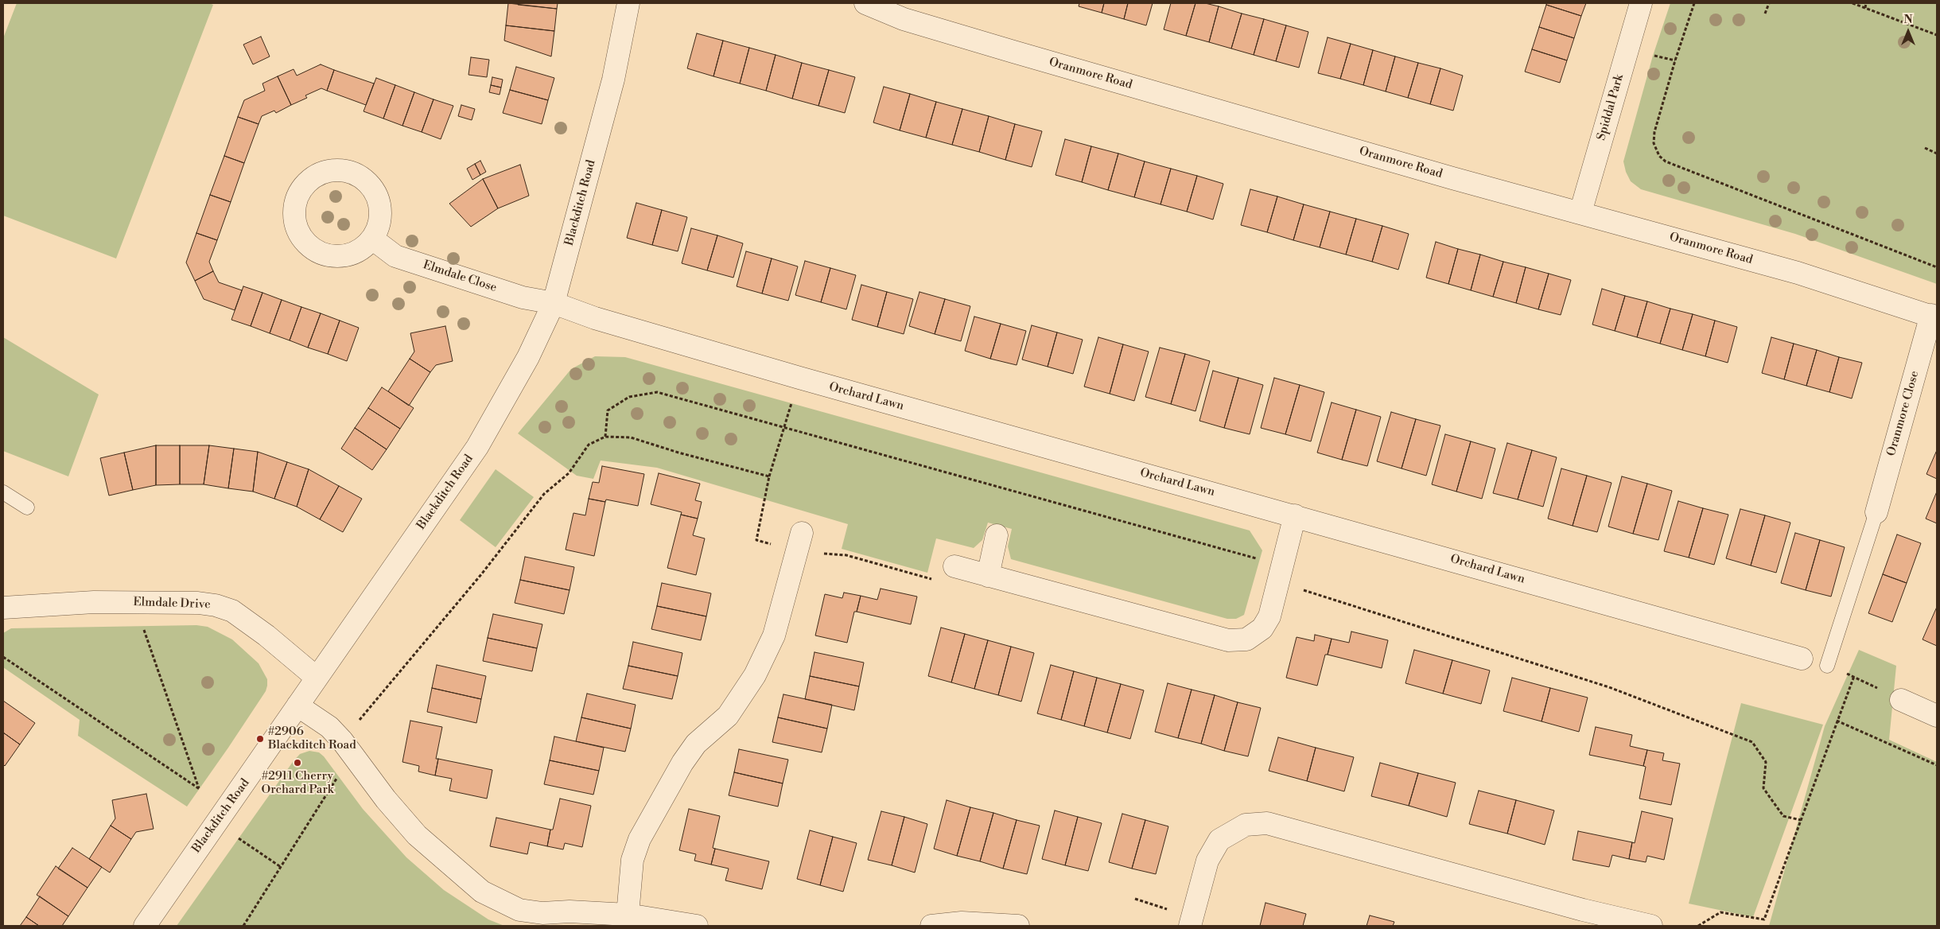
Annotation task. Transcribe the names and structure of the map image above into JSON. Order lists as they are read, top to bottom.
{
  "streets": {
    "street": [
      "Oranmore Road",
      "Spiddal Park",
      "Blackditch Road",
      "Elmdale Close",
      "Orchard Lawn",
      "Oranmore Close",
      "Elmdale Drive"
    ]
  },
  "crossings": [
    ["Oranmore Road", "Spiddal Park"],
    ["Oranmore Road", "Oranmore Close"],
    ["Blackditch Road", "Elmdale Close"],
    ["Blackditch Road", "Orchard Lawn"],
    ["Blackditch Road", "Elmdale Drive"],
    ["Elmdale Close", "Orchard Lawn"]
  ],
  "places": ["#2906 Blackditch Road", "#2911 Cherry Orchard Park"],
  "north": "top"
}
